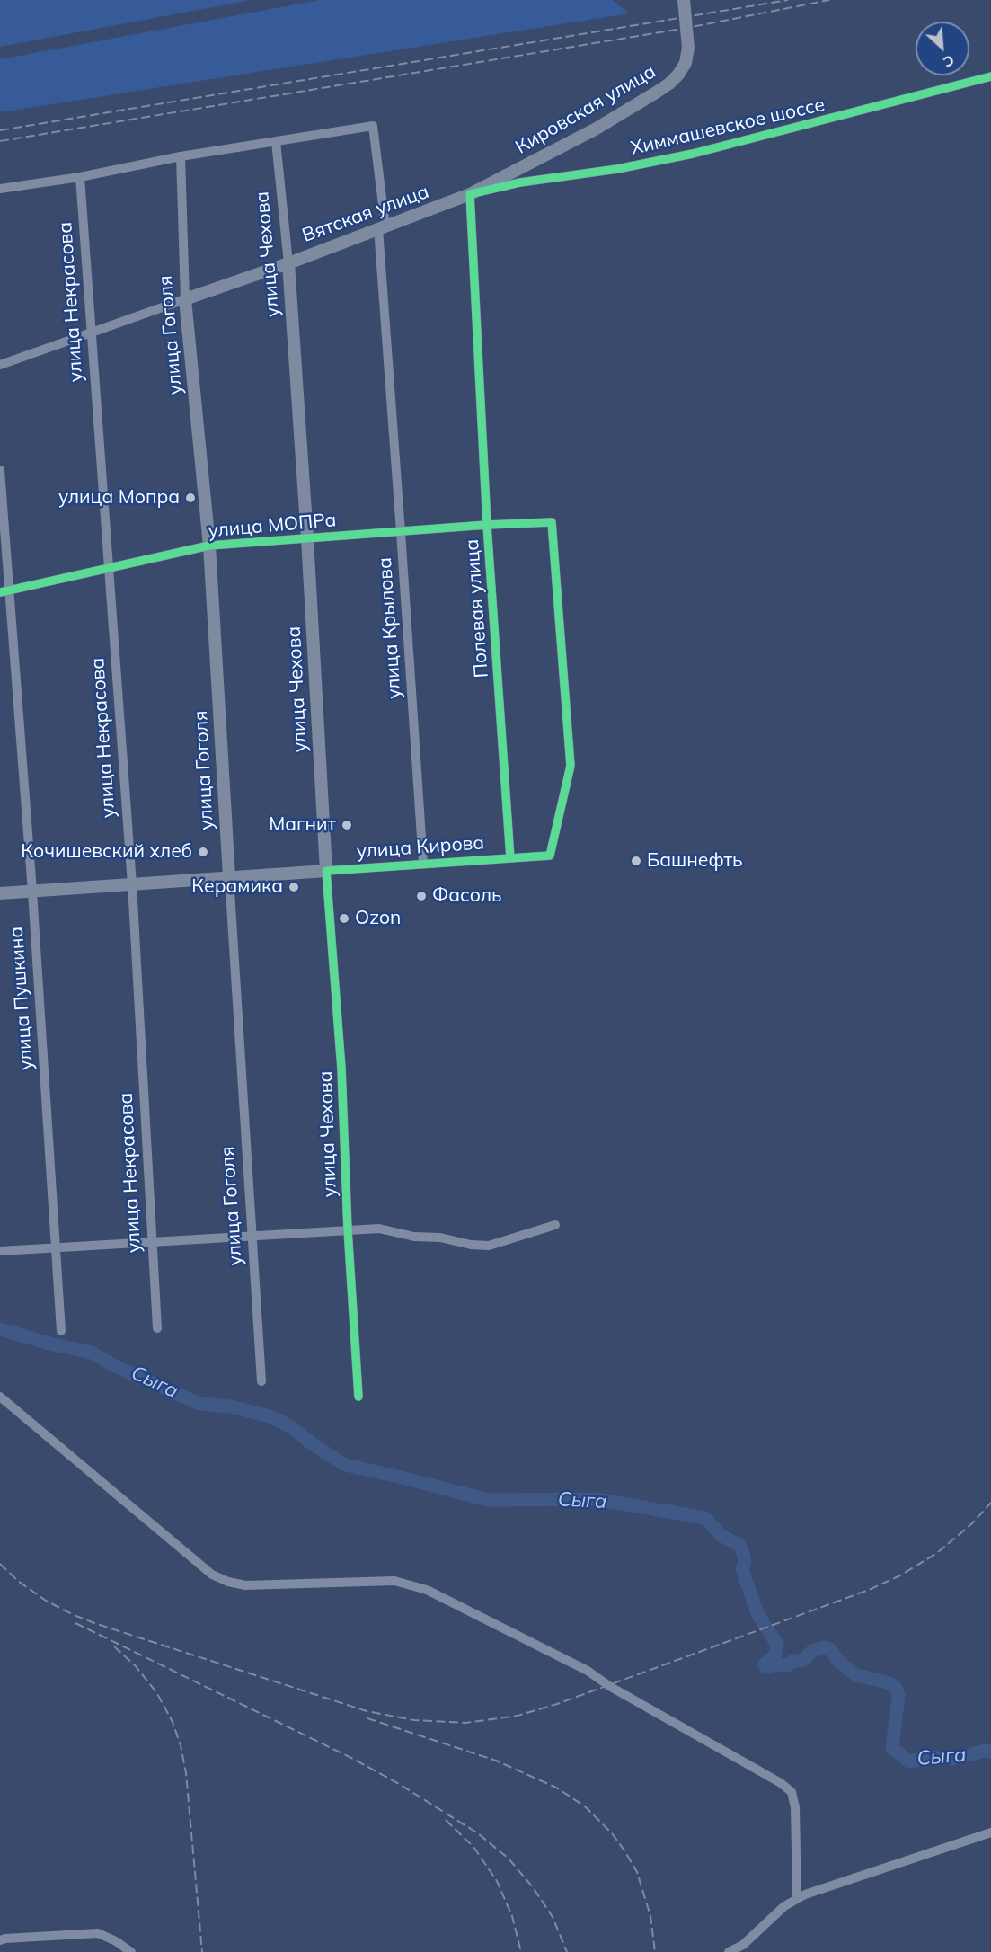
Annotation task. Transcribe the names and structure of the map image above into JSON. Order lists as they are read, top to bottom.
{
  "streets": {
    "main road": [
      "Кировская улица",
      "Вятская улица",
      "улица Чехова",
      "улица Гоголя",
      "улица Кирова"
    ],
    "street": [
      "Химмашевское шоссе",
      "улица Некрасова",
      "улица МОПРа",
      "Полевая улица",
      "улица Крылова",
      "улица Пушкина"
    ]
  },
  "crossings": [
    ["Кировская улица", "Химмашевское шоссе"],
    ["Кировская улица", "Вятская улица"],
    ["Кировская улица", "Полевая улица"],
    ["Химмашевское шоссе", "Вятская улица"],
    ["Химмашевское шоссе", "Полевая улица"],
    ["Вятская улица", "улица Чехова"],
    ["Вятская улица", "улица Некрасова"],
    ["Вятская улица", "улица Гоголя"],
    ["Вятская улица", "Полевая улица"],
    ["Вятская улица", "улица Крылова"],
    ["улица Чехова", "улица МОПРа"],
    ["улица Чехова", "улица Крылова"],
    ["улица Чехова", "улица Кирова"],
    ["улица Некрасова", "улица МОПРа"],
    ["улица Некрасова", "улица Кирова"],
    ["улица Гоголя", "улица МОПРа"],
    ["улица Гоголя", "улица Кирова"],
    ["улица МОПРа", "Полевая улица"],
    ["улица МОПРа", "улица Крылова"],
    ["улица МОПРа", "улица Кирова"],
    ["улица МОПРа", "улица Пушкина"],
    ["Полевая улица", "улица Кирова"],
    ["улица Крылова", "улица Кирова"],
    ["улица Кирова", "улица Пушкина"]
  ],
  "water": ["Сыга"],
  "places": [
    "улица Мопра",
    "Магнит",
    "Кочишевский хлеб",
    "Башнефть",
    "Керамика",
    "Фасоль",
    "Ozon"
  ],
  "north": "bottom right"
}
